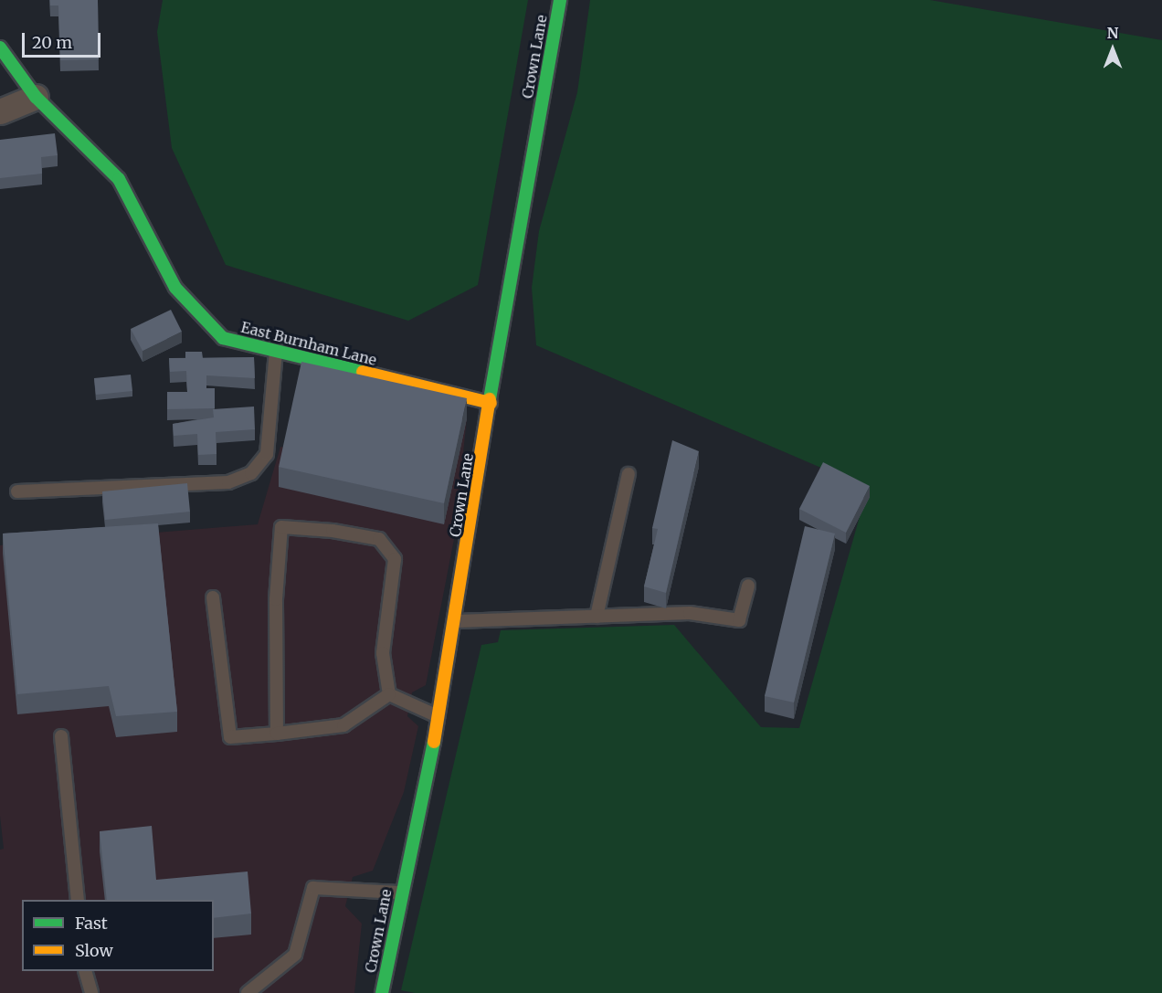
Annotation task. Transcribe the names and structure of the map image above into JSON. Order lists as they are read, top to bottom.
{
  "streets": {
    "street": ["Crown Lane", "East Burnham Lane"]
  },
  "crossings": [
    ["Crown Lane", "East Burnham Lane"]
  ],
  "legend": ["Fast", "Slow"],
  "scale_bar": "20 m",
  "north": "top"
}
